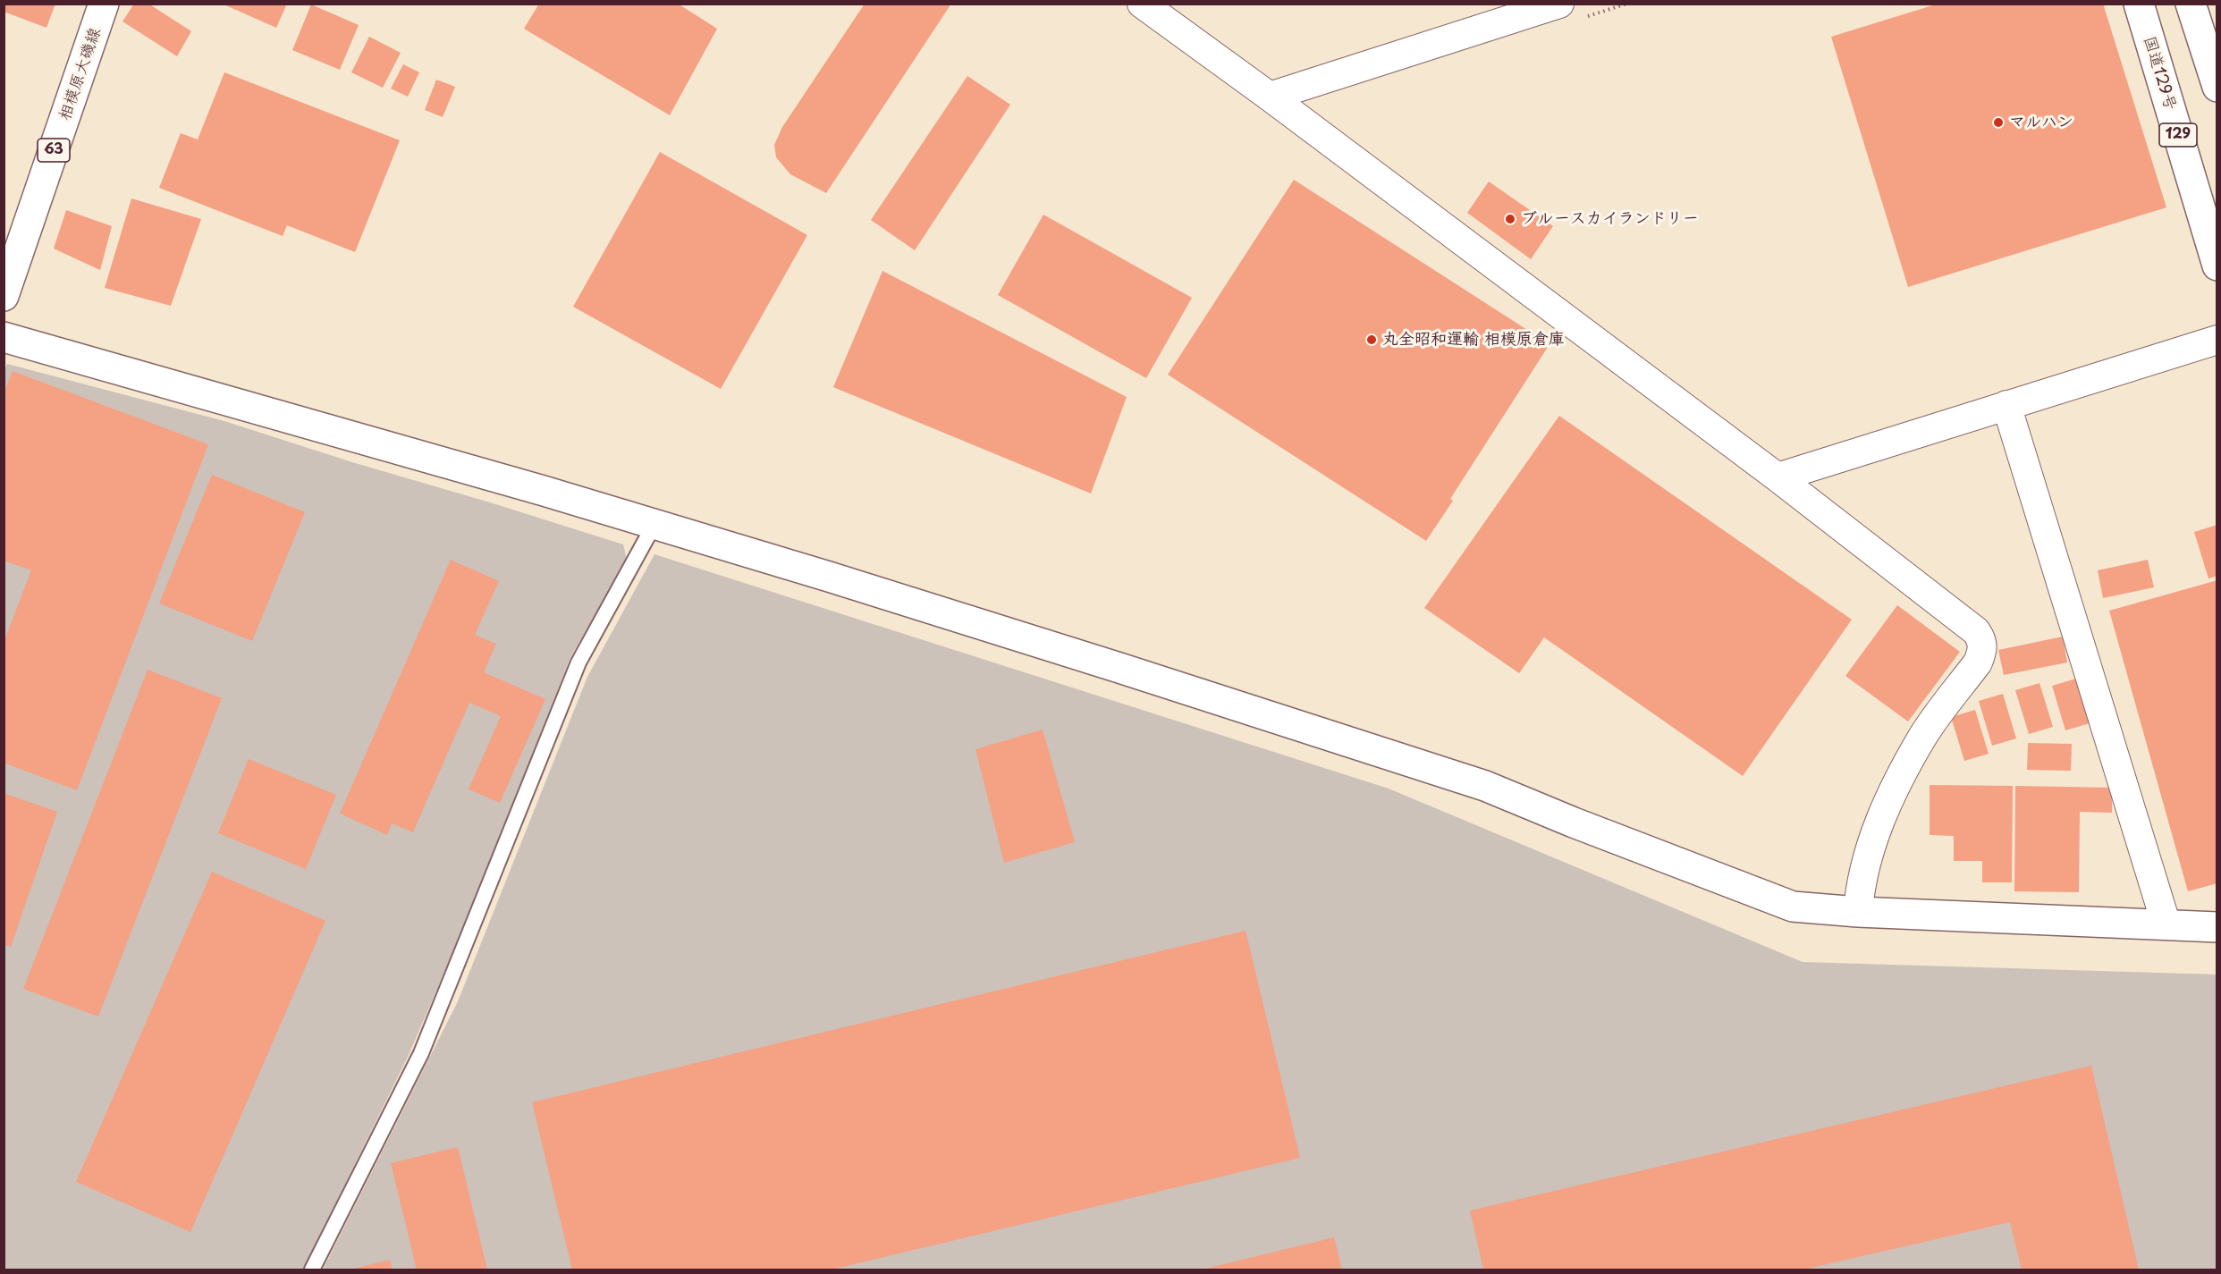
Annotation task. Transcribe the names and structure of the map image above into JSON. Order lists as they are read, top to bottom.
{
  "streets": {
    "main road": [
      "国道129号",
      "相模原大磯線",
      "129",
      "63"
    ]
  },
  "places": ["マルハン", "ブルースカイランドリー", "丸全昭和運輸 相模原倉庫"]
}
